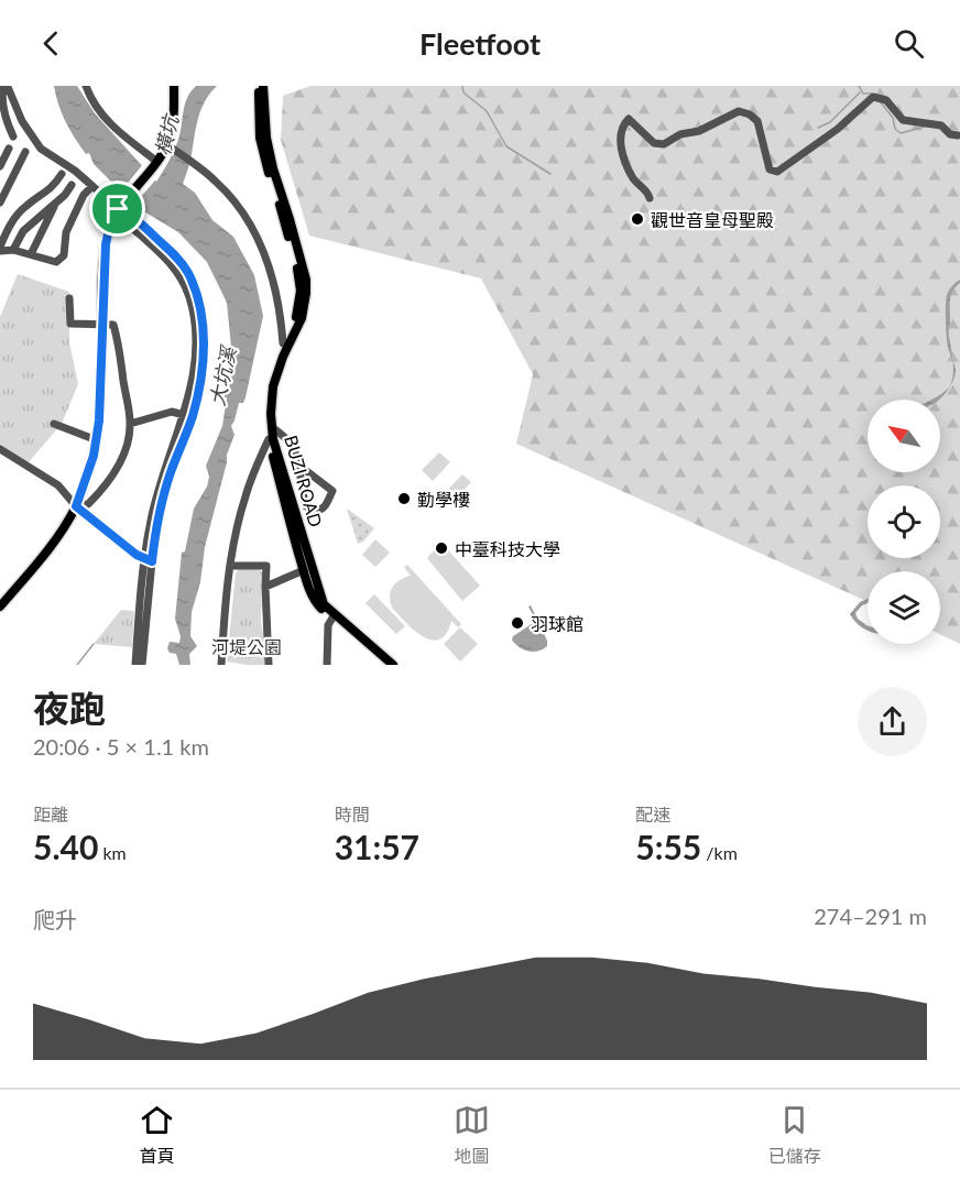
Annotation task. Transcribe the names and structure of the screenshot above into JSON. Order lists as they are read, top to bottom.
{
  "streets": {
    "main road": ["BUZI ROAD"]
  },
  "water": ["橫坑", "大坑溪"],
  "parks": ["河堤公園"],
  "places": [
    "觀世音皇母聖殿",
    "勤學樓",
    "中臺科技大學",
    "羽球館"
  ],
  "north": "top left",
  "page": {
    "header": "Fleetfoot",
    "heading": ["夜跑", "20:06 · 5 × 1.1 km"],
    "stats": [
      ["距離", "5.40 km"],
      ["時間", "31:57"],
      ["配速", "5:55 /km"]
    ],
    "chart": ["爬升", "274–291 m"],
    "tabs": ["首頁", "地圖", "已儲存"]
  }
}
